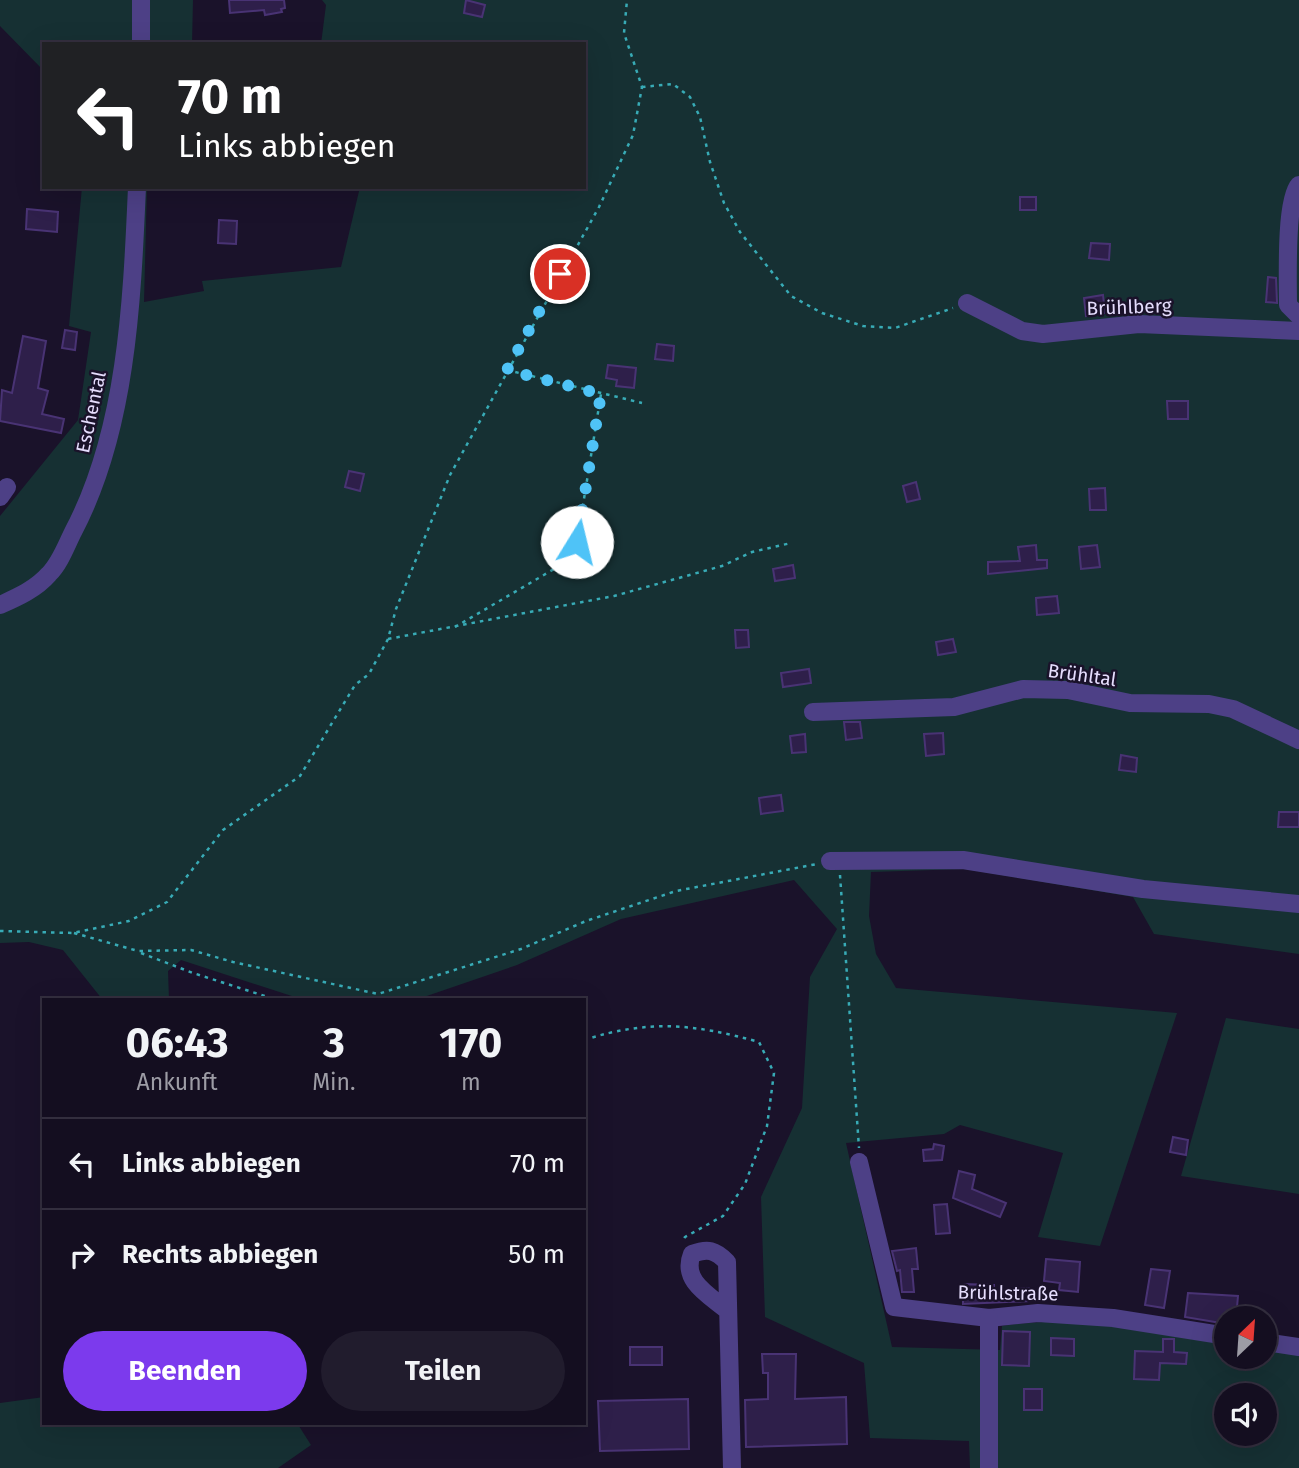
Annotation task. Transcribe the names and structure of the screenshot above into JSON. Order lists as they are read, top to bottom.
{
  "streets": {
    "street": [
      "Brühlberg",
      "Eschental",
      "Brühltal",
      "Brühlstraße"
    ]
  },
  "north": "top right",
  "page": {
    "turn": ["70 m", "Links abbiegen"],
    "eta": [
      "06:43",
      "Ankunft",
      "3",
      "Min.",
      "170",
      "m"
    ],
    "list": [
      {
        "name": "Links abbiegen",
        "value": "70 m"
      },
      {
        "name": "Rechts abbiegen",
        "value": "50 m"
      }
    ],
    "buttons": ["Beenden", "Teilen"]
  }
}
